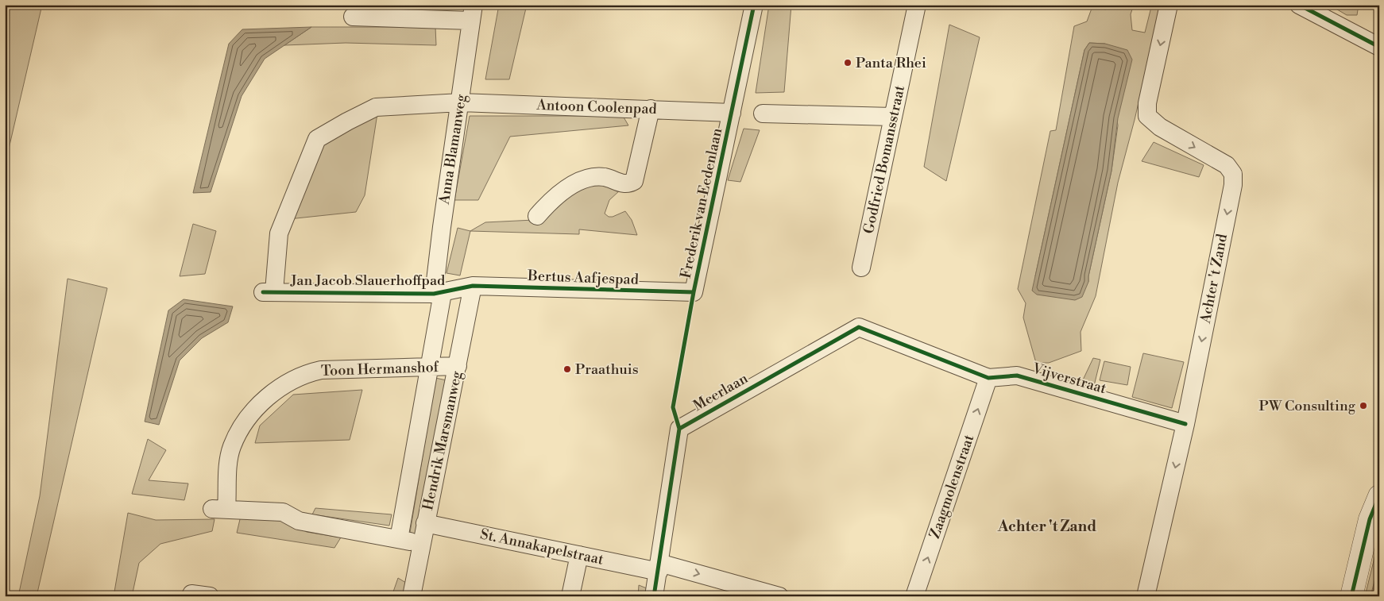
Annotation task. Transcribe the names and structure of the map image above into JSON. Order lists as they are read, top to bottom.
{
  "streets": {
    "street": [
      "Antoon Coolenpad",
      "Anna Blamanweg",
      "Godfried Bomansstraat",
      "Frederik van Eedenlaan",
      "Bertus Aafjespad",
      "Achter 't Zand",
      "Jan Jacob Slauerhoffpad",
      "Toon Hermanshof",
      "Vijverstraat",
      "Meerlaan",
      "Hendrik Marsmanweg",
      "Zaagmolenstraat",
      "St. Annakapelstraat"
    ]
  },
  "crossings": [
    ["Antoon Coolenpad", "Anna Blamanweg"],
    ["Antoon Coolenpad", "Frederik van Eedenlaan"],
    ["Antoon Coolenpad", "Jan Jacob Slauerhoffpad"],
    ["Anna Blamanweg", "Jan Jacob Slauerhoffpad"],
    ["Anna Blamanweg", "Hendrik Marsmanweg"],
    ["Frederik van Eedenlaan", "Bertus Aafjespad"],
    ["Bertus Aafjespad", "Jan Jacob Slauerhoffpad"],
    ["Bertus Aafjespad", "Hendrik Marsmanweg"],
    ["Achter 't Zand", "Vijverstraat"],
    ["Jan Jacob Slauerhoffpad", "Hendrik Marsmanweg"],
    ["Toon Hermanshof", "Hendrik Marsmanweg"],
    ["Vijverstraat", "Meerlaan"],
    ["Vijverstraat", "Zaagmolenstraat"],
    ["Meerlaan", "St. Annakapelstraat"],
    ["Hendrik Marsmanweg", "St. Annakapelstraat"]
  ],
  "one_way": ["Achter 't Zand", "Zaagmolenstraat"],
  "districts": ["Achter 't Zand"],
  "places": ["Panta Rhei", "Praathuis", "PW Consulting"]
}
